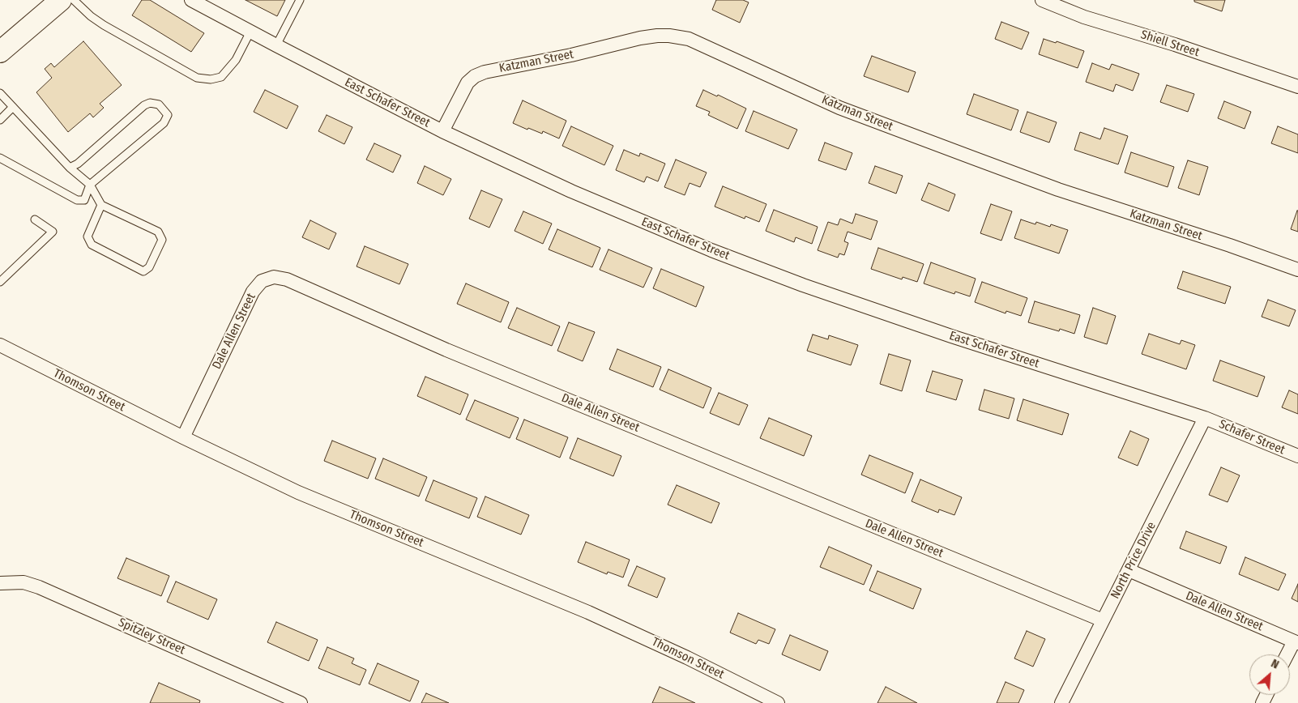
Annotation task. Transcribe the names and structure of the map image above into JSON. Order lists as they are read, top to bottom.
{
  "streets": {
    "street": [
      "Shiell Street",
      "Katzman Street",
      "East Schafer Street",
      "Dale Allen Street",
      "Thomson Street",
      "Schafer Street",
      "North Price Drive",
      "Spitzley Street"
    ]
  },
  "crossings": [
    ["Katzman Street", "East Schafer Street"],
    ["East Schafer Street", "Schafer Street"],
    ["East Schafer Street", "North Price Drive"],
    ["Dale Allen Street", "Thomson Street"],
    ["Dale Allen Street", "North Price Drive"],
    ["Schafer Street", "North Price Drive"]
  ],
  "north": "top right"
}
